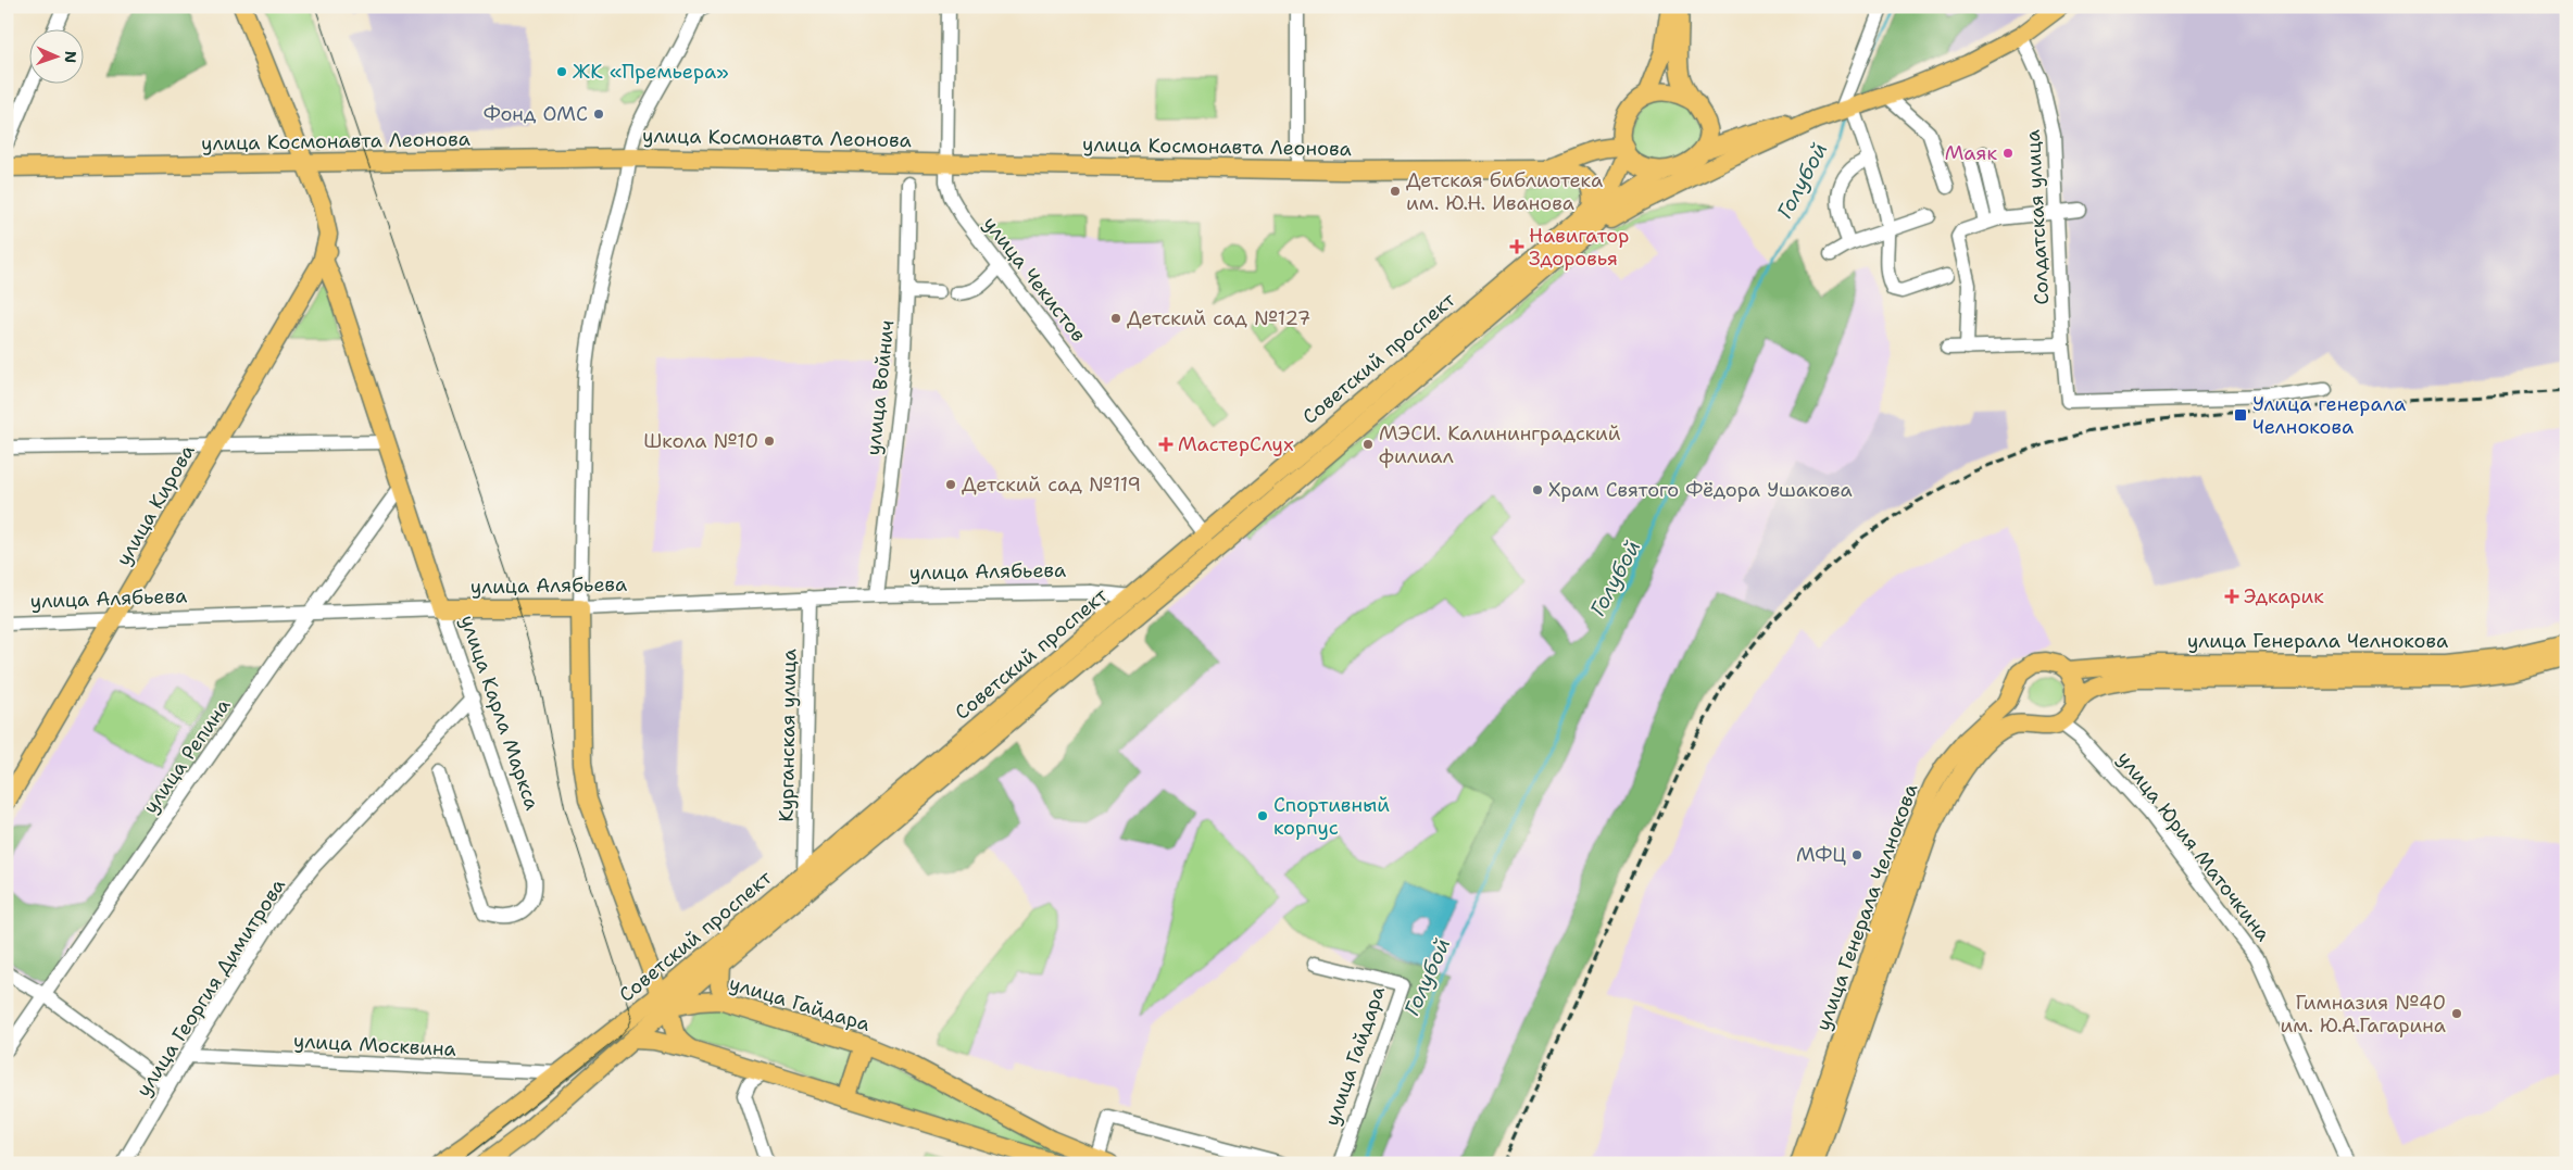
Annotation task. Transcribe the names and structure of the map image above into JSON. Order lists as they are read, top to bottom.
{
  "streets": {
    "main road": [
      "улица Космонавта Леонова",
      "Советский проспект",
      "улица Кирова",
      "улица Алябьева",
      "улица Генерала Челнокова",
      "улица Карла Маркса",
      "улица Гайдара"
    ],
    "street": [
      "Солдатская улица",
      "улица Чекистов",
      "улица Войнич",
      "Курганская улица",
      "улица Репина",
      "улица Юрия Маточкина",
      "улица Георгия Димитрова",
      "улица Москвина"
    ]
  },
  "crossings": [
    ["улица Космонавта Леонова", "улица Чекистов"],
    ["улица Космонавта Леонова", "Советский проспект"],
    ["Солдатская улица", "Советский проспект"],
    ["улица Чекистов", "Советский проспект"],
    ["Советский проспект", "улица Алябьева"],
    ["Советский проспект", "Курганская улица"],
    ["Советский проспект", "улица Гайдара"],
    ["Советский проспект", "улица Москвина"],
    ["улица Войнич", "улица Алябьева"],
    ["улица Кирова", "улица Алябьева"],
    ["улица Кирова", "улица Карла Маркса"],
    ["улица Алябьева", "улица Карла Маркса"],
    ["улица Алябьева", "Курганская улица"],
    ["улица Алябьева", "улица Репина"],
    ["улица Генерала Челнокова", "улица Юрия Маточкина"],
    ["улица Карла Маркса", "улица Репина"],
    ["улица Карла Маркса", "улица Георгия Димитрова"],
    ["улица Георгия Димитрова", "улица Москвина"]
  ],
  "water": ["Голубой"],
  "places": {
    "other": [
      "ЖК «Премьера»",
      "Фонд ОМС",
      "Маяк",
      "Детская библиотека им. Ю.Н. Иванова",
      "Детский сад №127",
      "Школа №10",
      "МЭСИ. Калининградский филиал",
      "Детский сад №119",
      "Храм Святого Фёдора Ушакова",
      "Спортивный корпус",
      "МФЦ",
      "Гимназия №40 им. Ю.А.Гагарина"
    ],
    "health": ["Навигатор Здоровья", "МастерСлух", "Эдкарик"],
    "transit": ["Улица генерала Челнокова"]
  },
  "north": "right"
}
